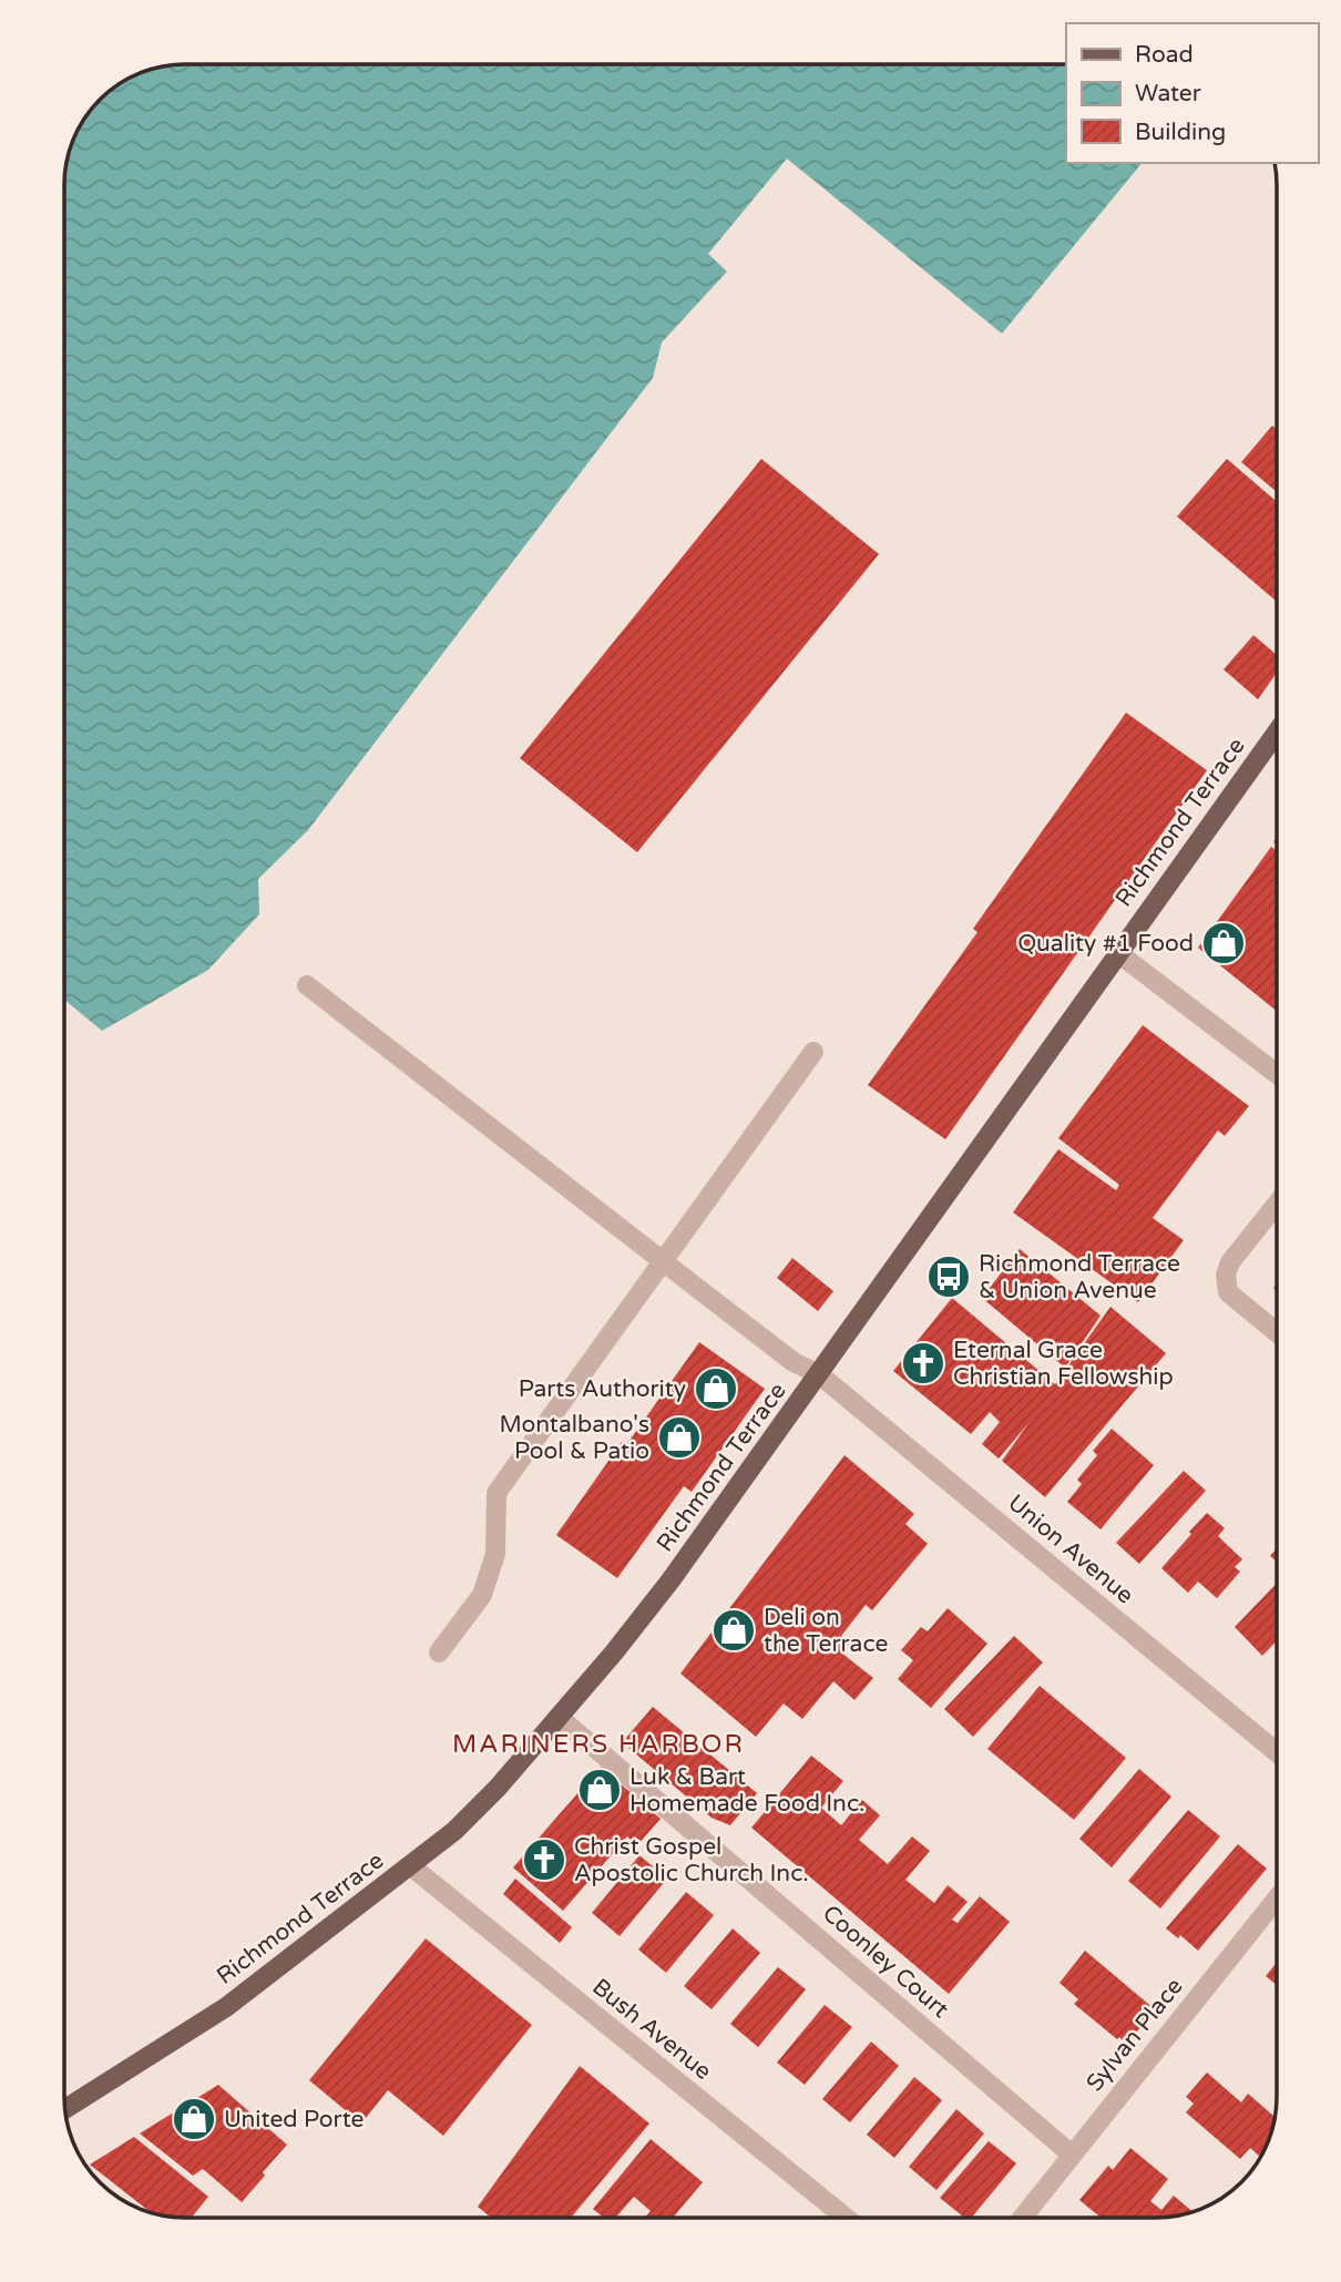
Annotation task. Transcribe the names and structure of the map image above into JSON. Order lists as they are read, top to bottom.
{
  "streets": {
    "main road": ["Richmond Terrace"],
    "street": [
      "Union Avenue",
      "Coonley Court",
      "Bush Avenue",
      "Sylvan Place"
    ]
  },
  "crossings": [
    ["Richmond Terrace", "Union Avenue"],
    ["Richmond Terrace", "Coonley Court"],
    ["Richmond Terrace", "Bush Avenue"],
    ["Coonley Court", "Sylvan Place"]
  ],
  "districts": ["MARINERS HARBOR"],
  "places": {
    "shop": [
      "Quality #1 Food",
      "Parts Authority",
      "Montalbano's Pool & Patio",
      "Deli on the Terrace",
      "Luk & Bart Homemade Food Inc.",
      "United Porte"
    ],
    "bus stop": ["Richmond Terrace & Union Avenue"],
    "church": ["Eternal Grace Christian Fellowship", "Christ Gospel Apostolic Church Inc."]
  },
  "legend": ["Road", "Water", "Building"]
}
